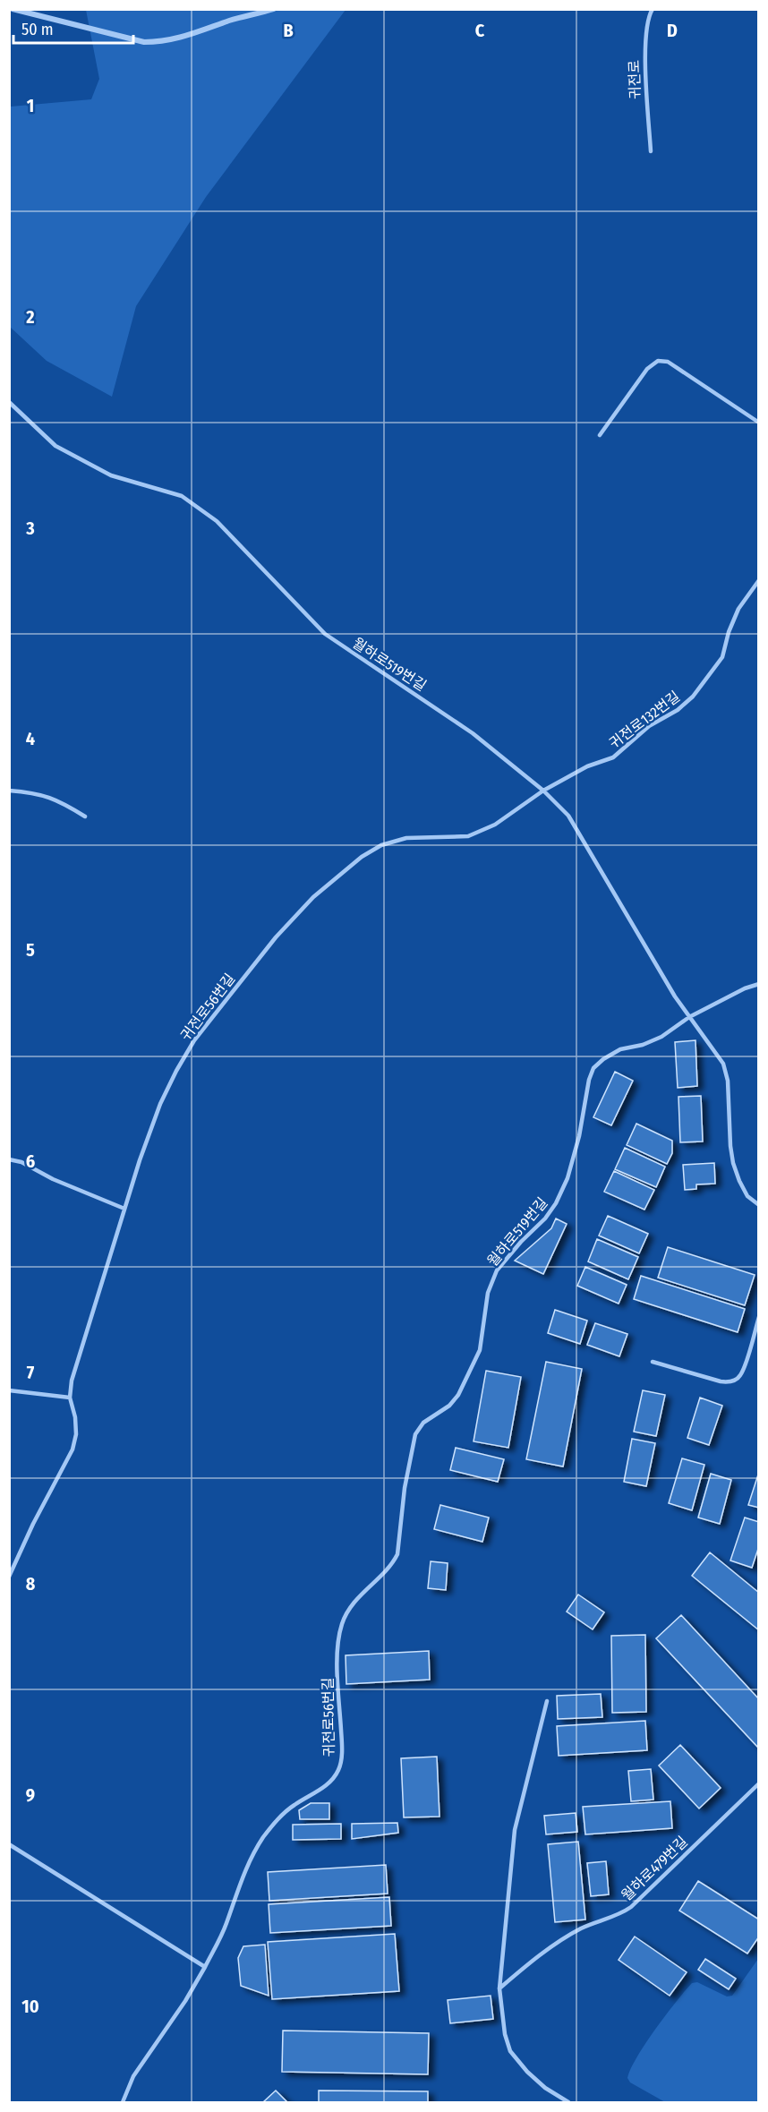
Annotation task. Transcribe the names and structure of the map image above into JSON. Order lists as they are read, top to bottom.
{
  "streets": {
    "lane": [
      "귀전로",
      "월하로519번길",
      "귀전로132번길",
      "귀전로56번길",
      "월하로479번길"
    ]
  },
  "crossings": [
    ["월하로519번길", "귀전로132번길"],
    ["월하로519번길", "귀전로56번길"],
    ["귀전로132번길", "귀전로56번길"]
  ],
  "scale_bar": "50 m",
  "grid": {
    "columns": ["B", "C", "D"],
    "rows": [
      "1",
      "2",
      "3",
      "4",
      "5",
      "6",
      "7",
      "8",
      "9",
      "10"
    ]
  }
}
